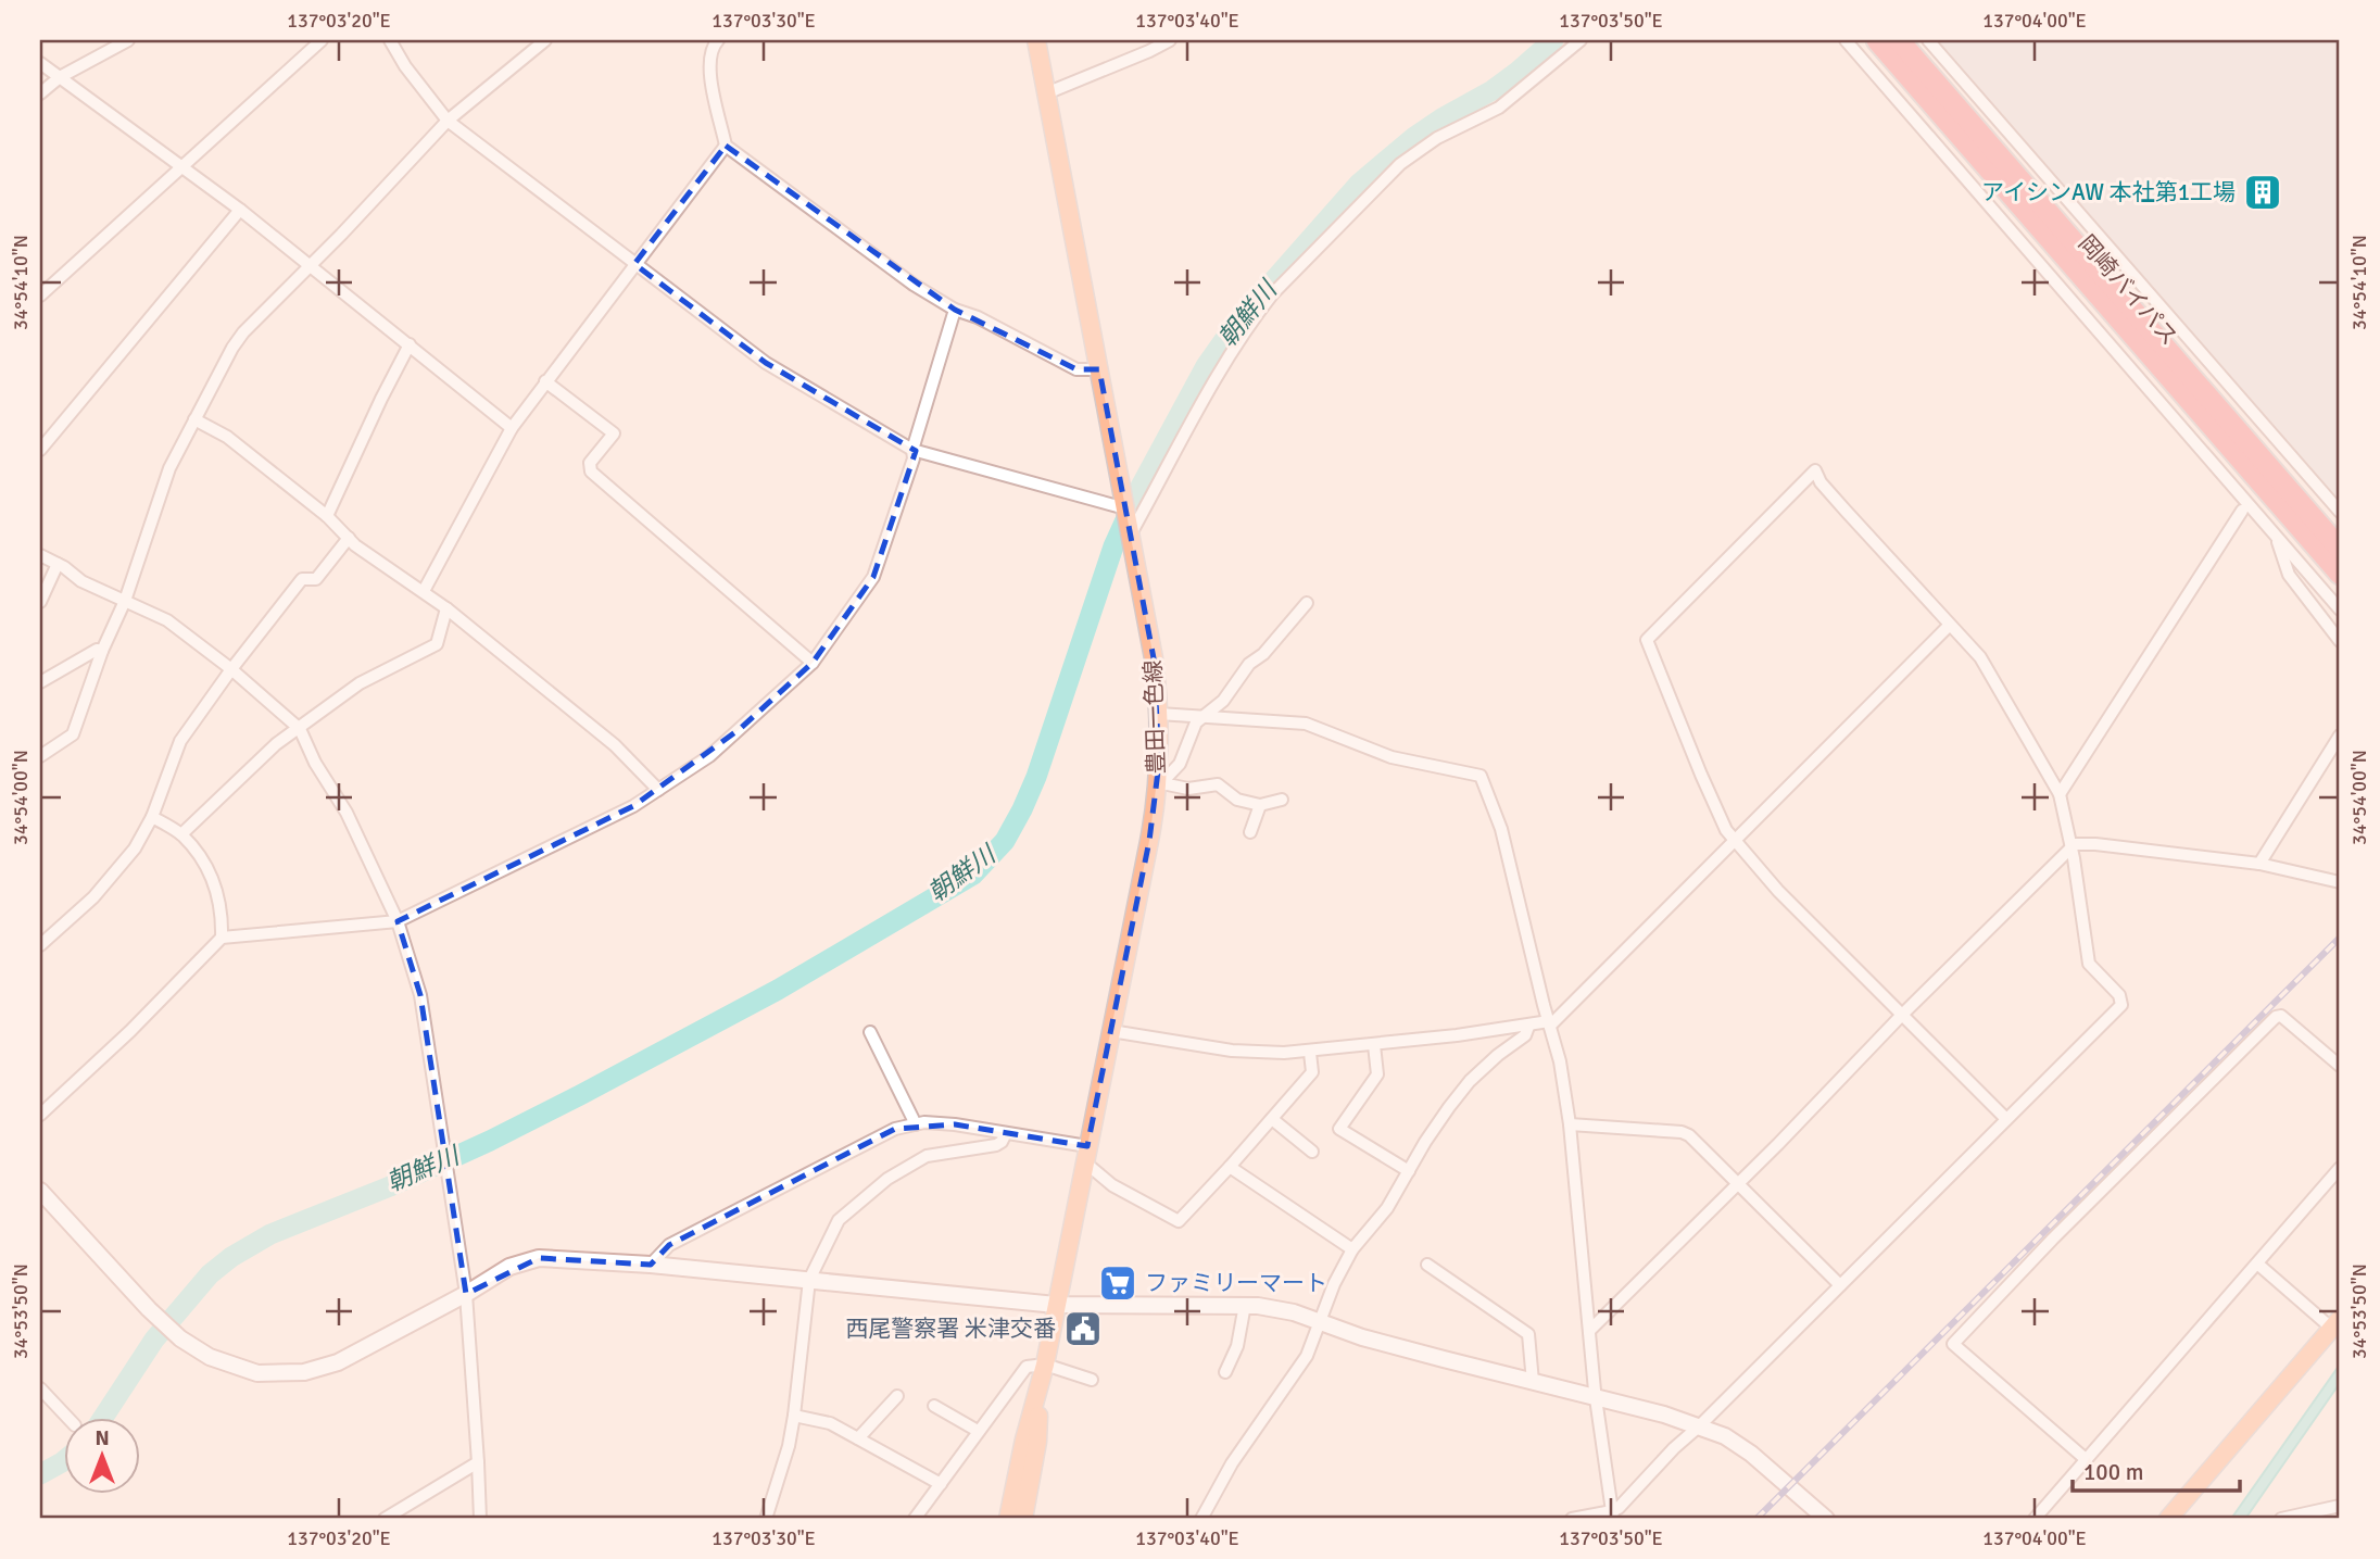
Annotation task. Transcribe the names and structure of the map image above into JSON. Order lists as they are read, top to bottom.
{
  "streets": {
    "highway": ["岡崎バイパス"],
    "main road": ["豊田一色線"]
  },
  "water": ["朝鮮川"],
  "places": {
    "building": ["アイシンAW 本社第1工場"],
    "supermarket": ["ファミリーマート"],
    "public building": ["西尾警察署 米津交番"]
  },
  "scale_bar": "100 m",
  "north": "top",
  "coordinates": [
    "137°03'20\"E",
    "137°03'30\"E",
    "137°03'40\"E",
    "137°03'50\"E",
    "137°04'00\"E",
    "34°54'10\"N",
    "34°54'00\"N",
    "34°53'50\"N"
  ]
}
